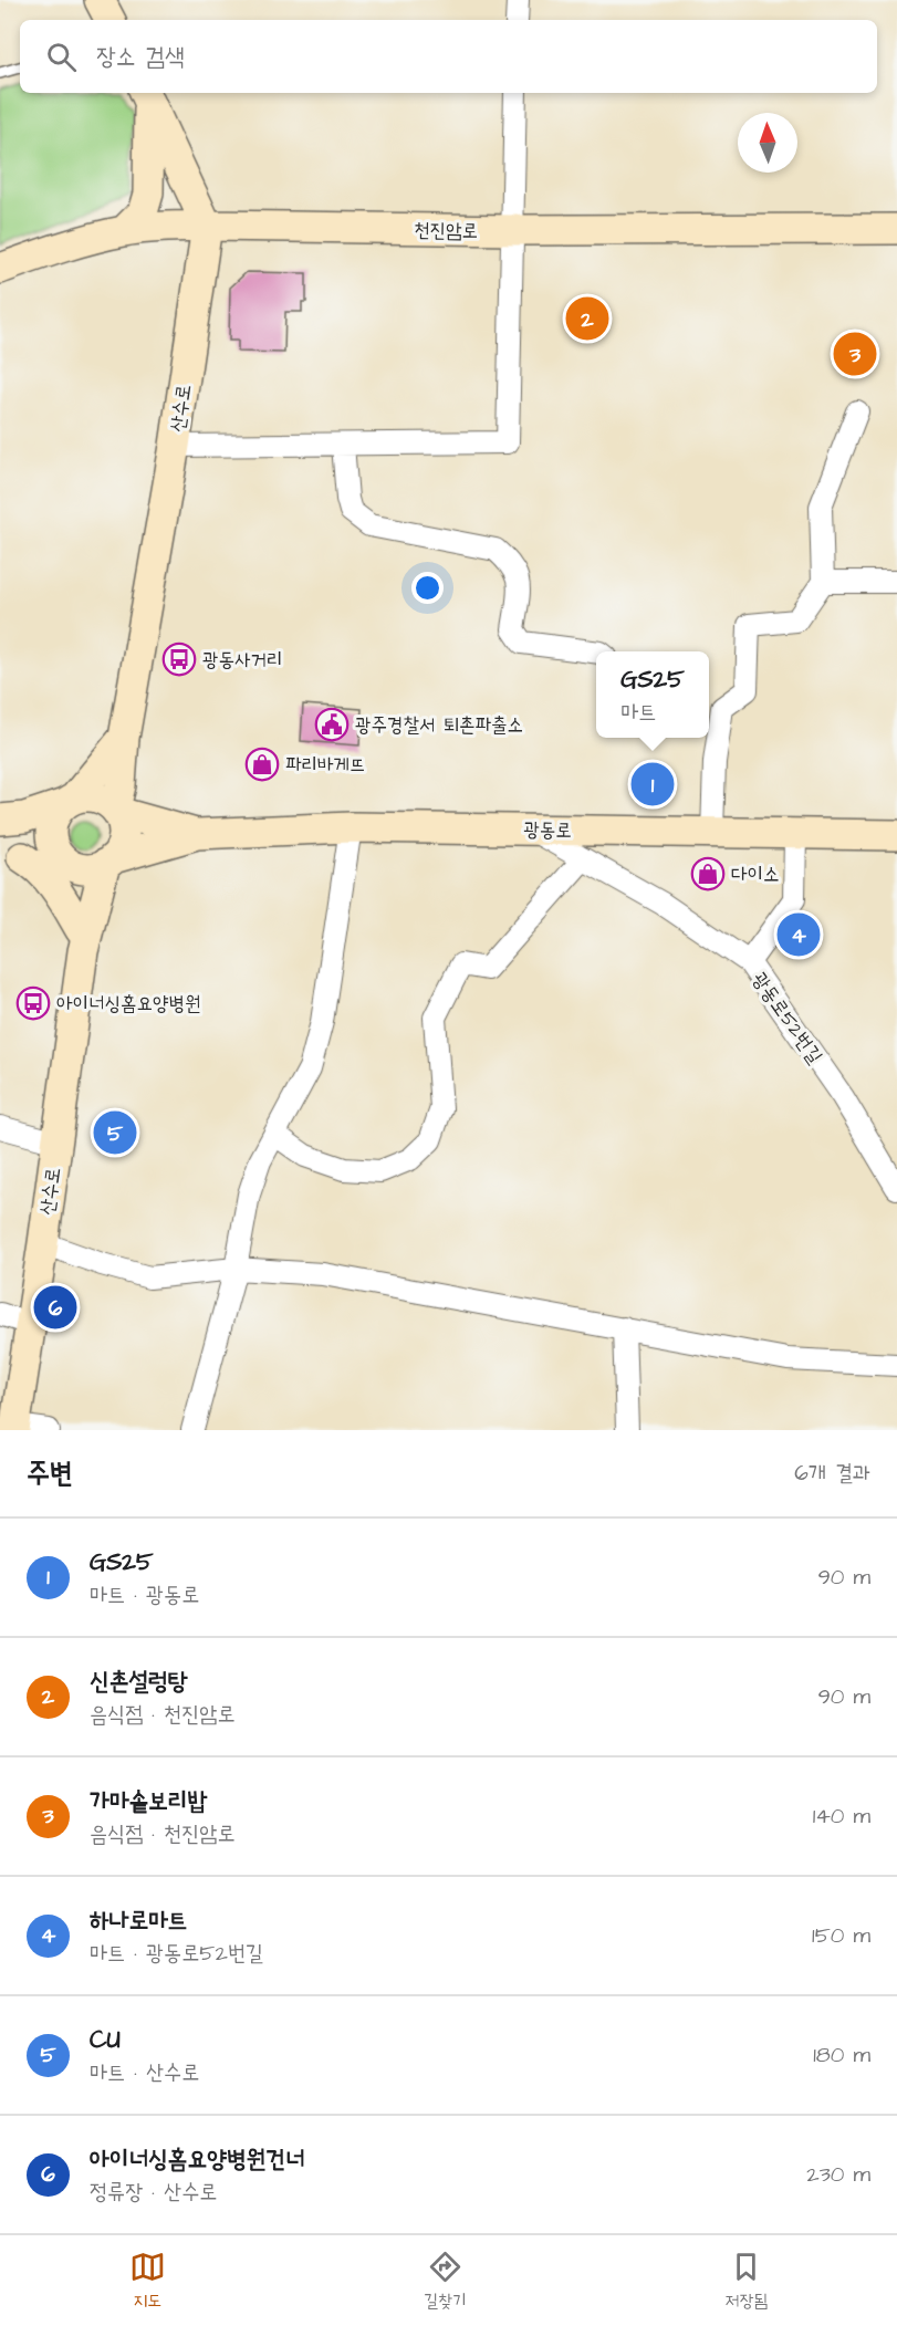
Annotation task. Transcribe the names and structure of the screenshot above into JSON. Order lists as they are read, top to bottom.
{
  "streets": {
    "main road": ["천진암로", "산수로", "광동로"],
    "street": ["광동로52번길"]
  },
  "crossings": [
    ["천진암로", "산수로"],
    ["광동로", "광동로52번길"]
  ],
  "places": {
    "bus stop": ["광동사거리", "아이너싱홈요양병원"],
    "public building": ["광주경찰서 퇴촌파출소"],
    "shop": ["파리바게뜨", "다이소"]
  },
  "north": "top",
  "page": {
    "search": "장소 검색",
    "pins": [
      "2",
      "3",
      "1",
      "4",
      "5",
      "6"
    ],
    "popup": ["GS25", "마트"],
    "heading": ["주변", "6개 결과"],
    "list": [
      {
        "mark": "1",
        "name": "GS25",
        "note": "마트 · 광동로",
        "value": "90 m"
      },
      {
        "mark": "2",
        "name": "신촌설렁탕",
        "note": "음식점 · 천진암로",
        "value": "90 m"
      },
      {
        "mark": "3",
        "name": "가마솥보리밥",
        "note": "음식점 · 천진암로",
        "value": "140 m"
      },
      {
        "mark": "4",
        "name": "하나로마트",
        "note": "마트 · 광동로52번길",
        "value": "150 m"
      },
      {
        "mark": "5",
        "name": "CU",
        "note": "마트 · 산수로",
        "value": "180 m"
      },
      {
        "mark": "6",
        "name": "아이너싱홈요양병원건너",
        "note": "정류장 · 산수로",
        "value": "230 m"
      }
    ],
    "nav": ["지도", "길찾기", "저장됨"]
  }
}
